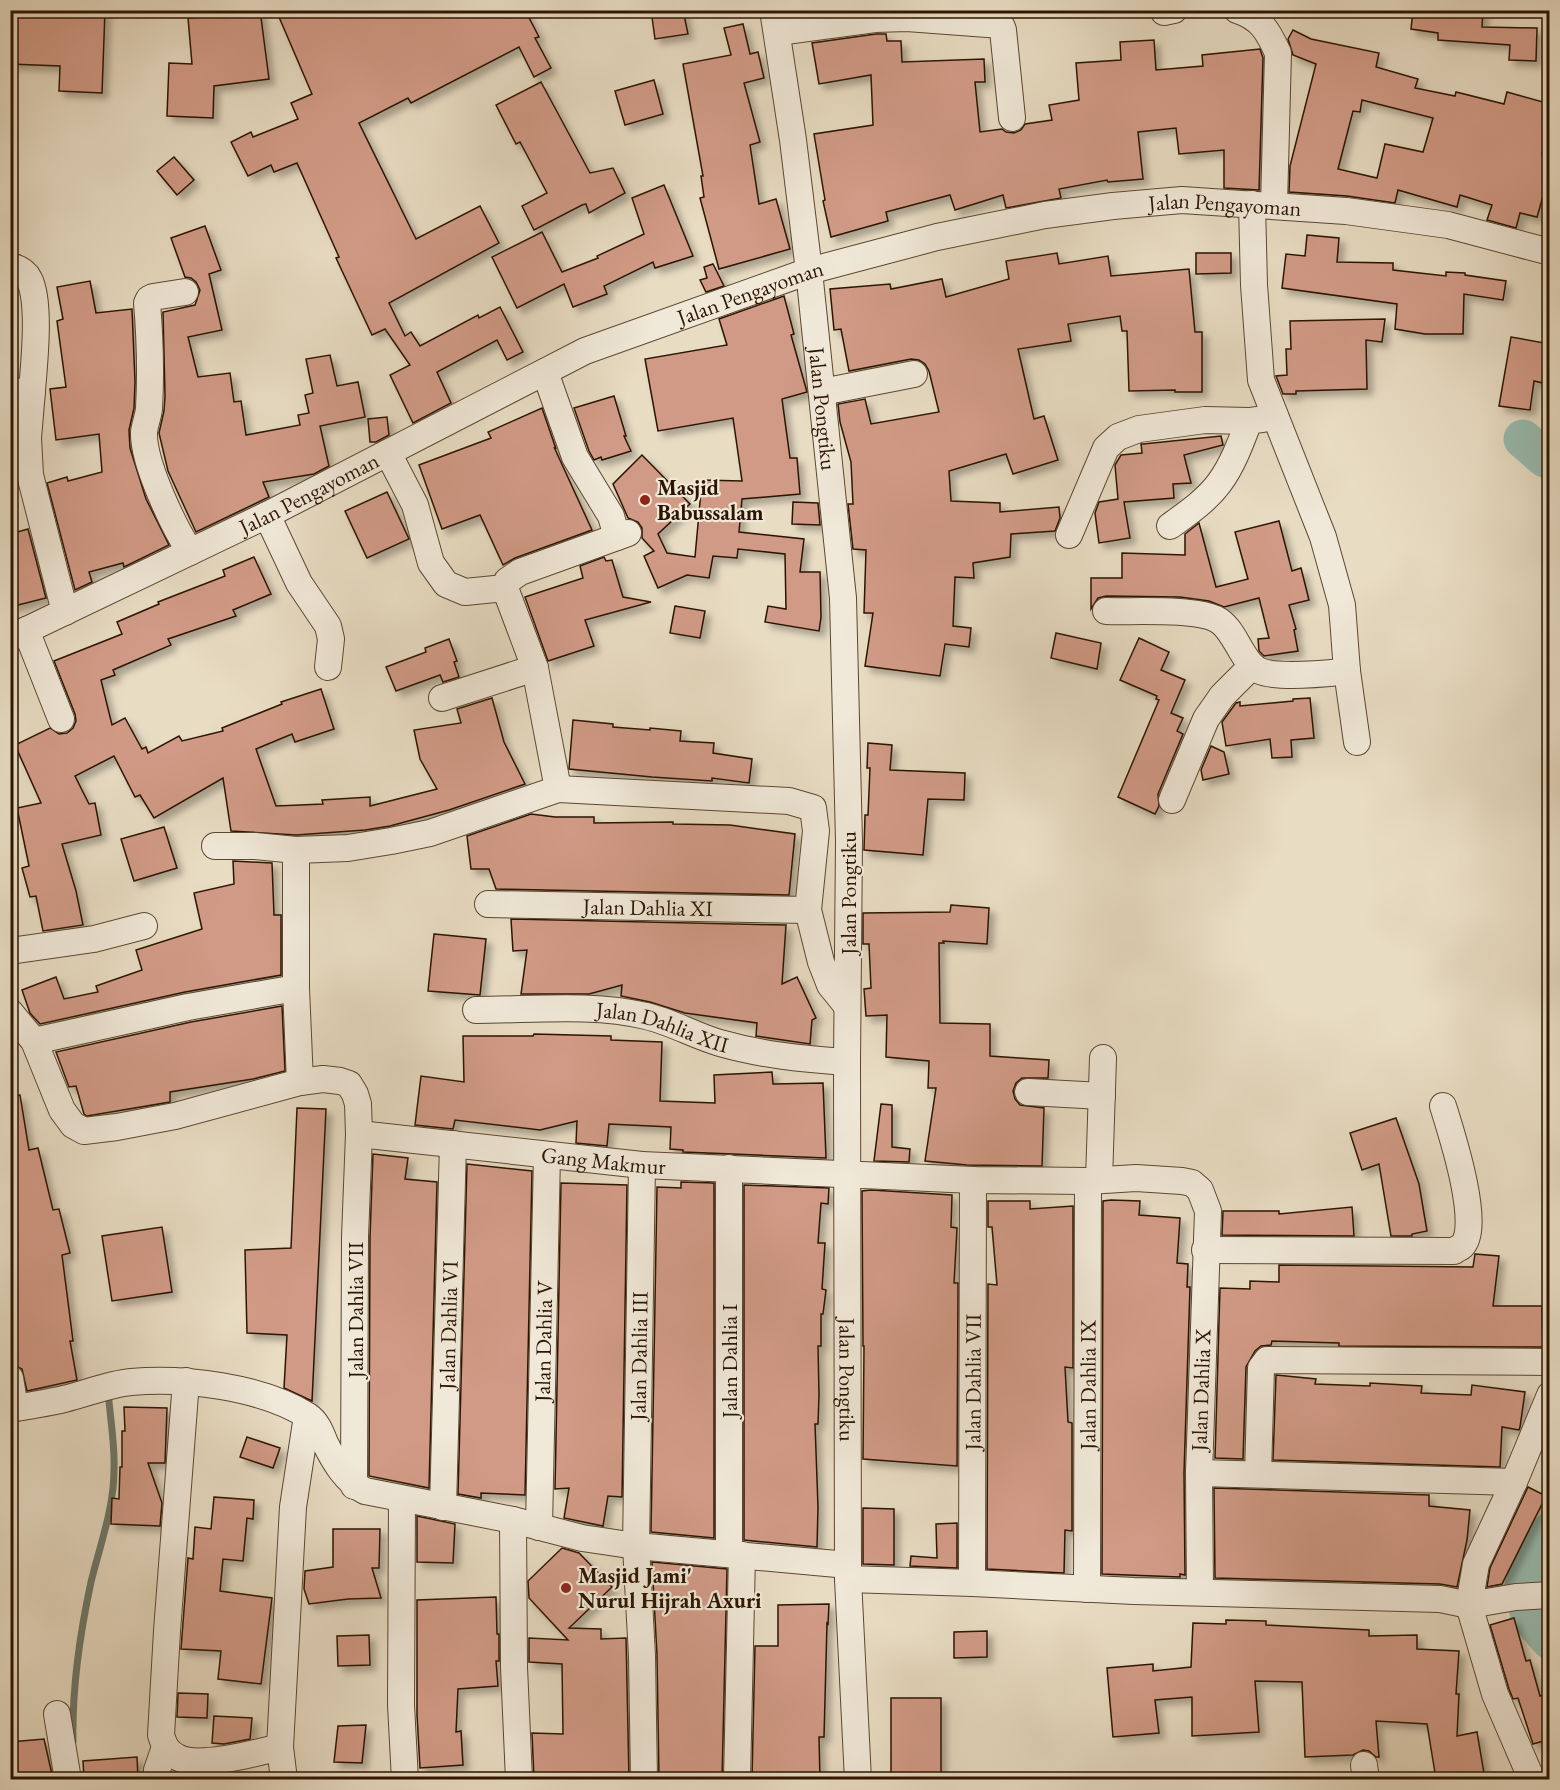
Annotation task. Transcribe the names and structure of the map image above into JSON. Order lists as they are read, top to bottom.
{
  "streets": {
    "street": [
      "Jalan Pengayoman",
      "Jalan Pongtiku",
      "Jalan Dahlia XI",
      "Jalan Dahlia XII",
      "Gang Makmur",
      "Jalan Dahlia VII",
      "Jalan Dahlia VI",
      "Jalan Dahlia V",
      "Jalan Dahlia III",
      "Jalan Dahlia I",
      "Jalan Dahlia IX",
      "Jalan Dahlia X"
    ]
  },
  "crossings": [
    ["Jalan Pengayoman", "Jalan Pongtiku"],
    ["Jalan Pongtiku", "Jalan Dahlia XII"],
    ["Jalan Pongtiku", "Gang Makmur"],
    ["Gang Makmur", "Jalan Dahlia VII"],
    ["Gang Makmur", "Jalan Dahlia VI"],
    ["Gang Makmur", "Jalan Dahlia V"],
    ["Gang Makmur", "Jalan Dahlia III"],
    ["Gang Makmur", "Jalan Dahlia I"],
    ["Gang Makmur", "Jalan Dahlia IX"],
    ["Gang Makmur", "Jalan Dahlia X"]
  ],
  "places": ["Masjid Babussalam", "Masjid Jami' Nurul Hijrah Axuri"]
}
